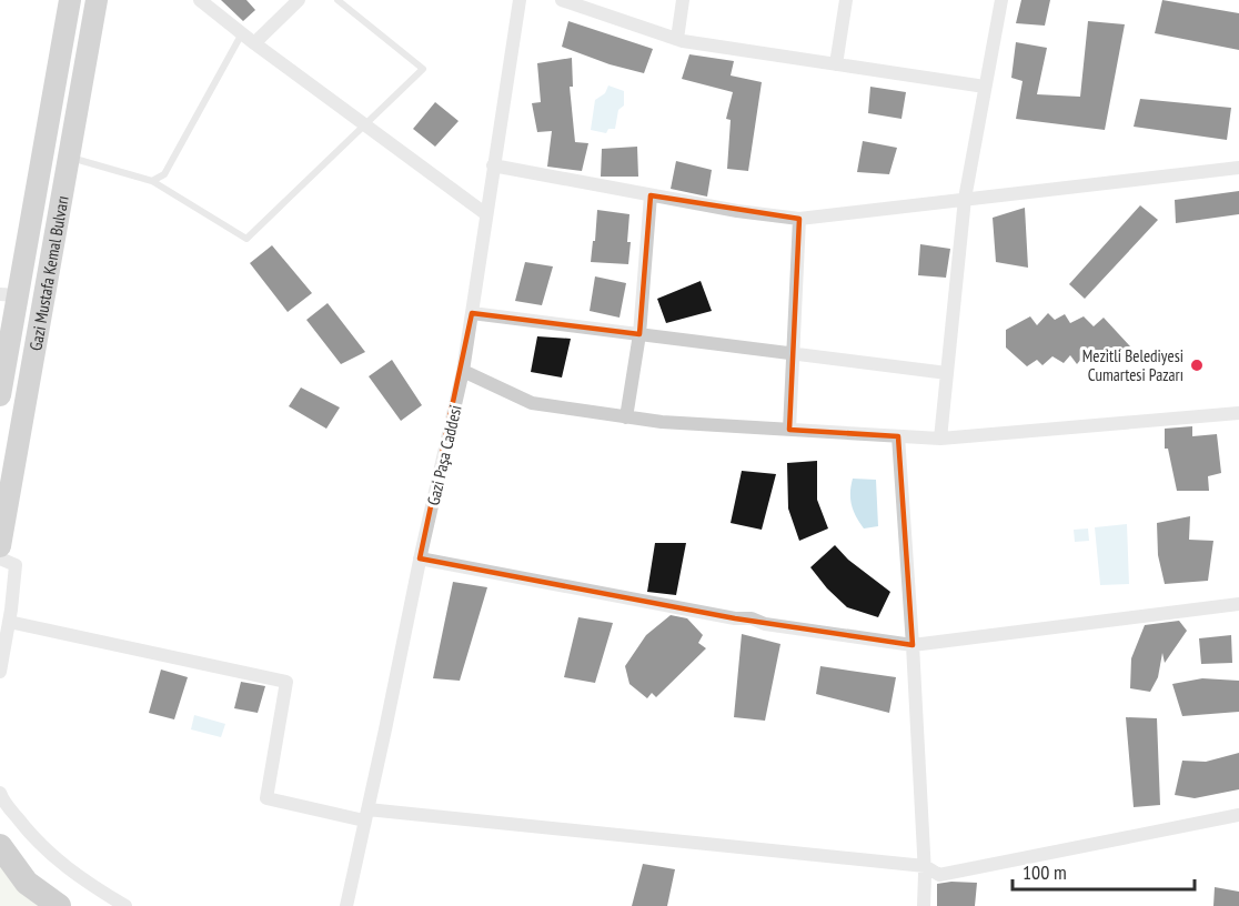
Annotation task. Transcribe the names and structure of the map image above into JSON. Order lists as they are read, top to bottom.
{
  "streets": {
    "highway": ["Gazi Mustafa Kemal Bulvarı"],
    "street": ["Gazi Paşa Caddesi"]
  },
  "places": ["Mezitli Belediyesi Cumartesi Pazarı"],
  "scale_bar": "100 m"
}
